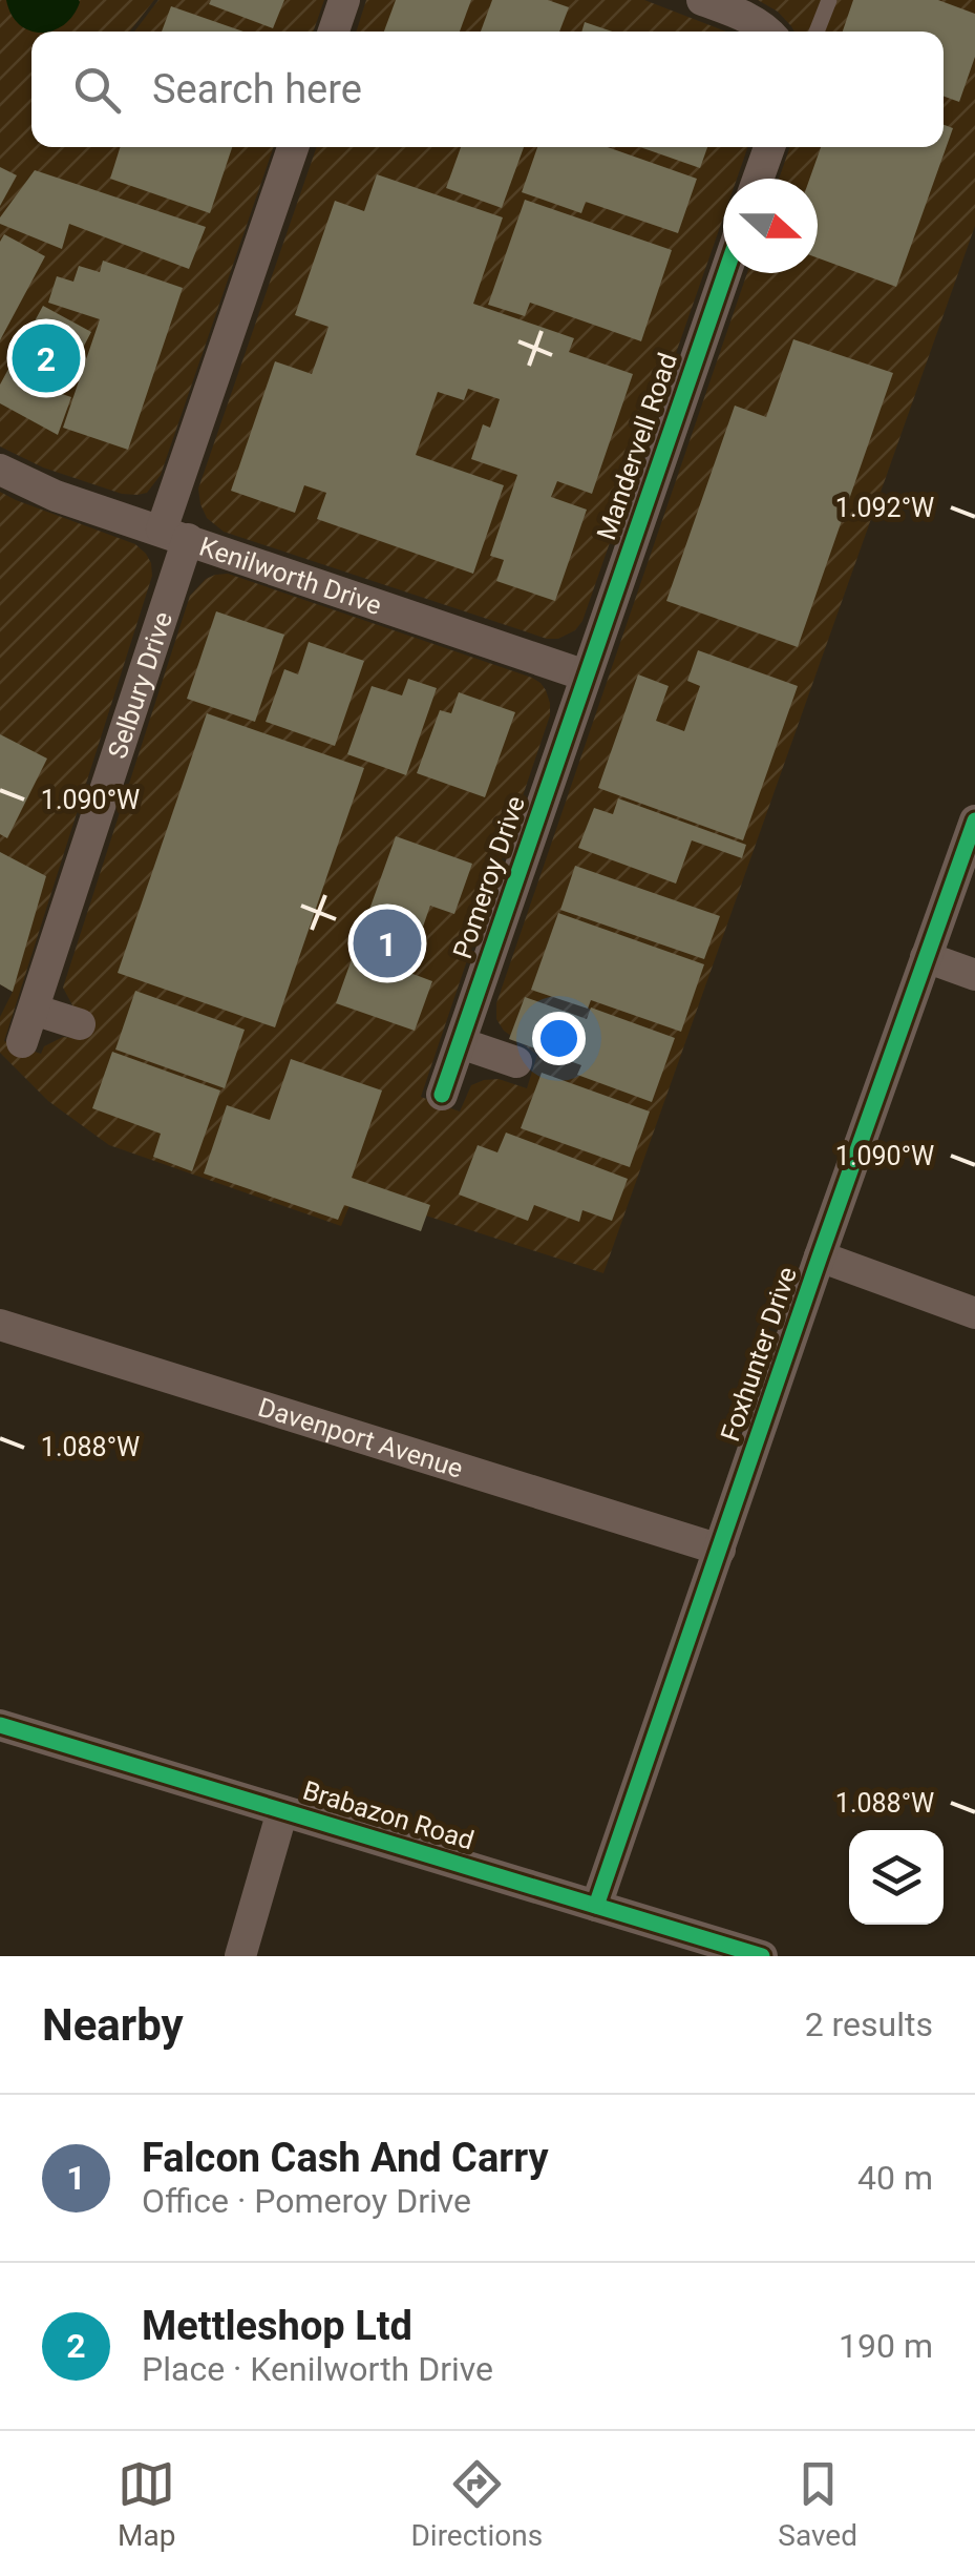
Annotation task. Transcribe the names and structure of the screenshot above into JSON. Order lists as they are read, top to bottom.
{
  "streets": {
    "street": [
      "Mandervell Road",
      "Kenilworth Drive",
      "Selbury Drive",
      "Pomeroy Drive",
      "Foxhunter Drive",
      "Davenport Avenue",
      "Brabazon Road"
    ]
  },
  "crossings": [
    ["Mandervell Road", "Kenilworth Drive"],
    ["Mandervell Road", "Pomeroy Drive"],
    ["Kenilworth Drive", "Selbury Drive"],
    ["Kenilworth Drive", "Pomeroy Drive"],
    ["Foxhunter Drive", "Davenport Avenue"],
    ["Foxhunter Drive", "Brabazon Road"]
  ],
  "north": "right",
  "page": {
    "search": "Search here",
    "pins": ["2", "1"],
    "heading": ["Nearby", "2 results"],
    "list": [
      {
        "mark": "1",
        "name": "Falcon Cash And Carry",
        "note": "Office · Pomeroy Drive",
        "value": "40 m"
      },
      {
        "mark": "2",
        "name": "Mettleshop Ltd",
        "note": "Place · Kenilworth Drive",
        "value": "190 m"
      }
    ],
    "nav": ["Map", "Directions", "Saved"]
  },
  "coordinates": ["1.092°W", "1.090°W", "1.088°W"]
}
